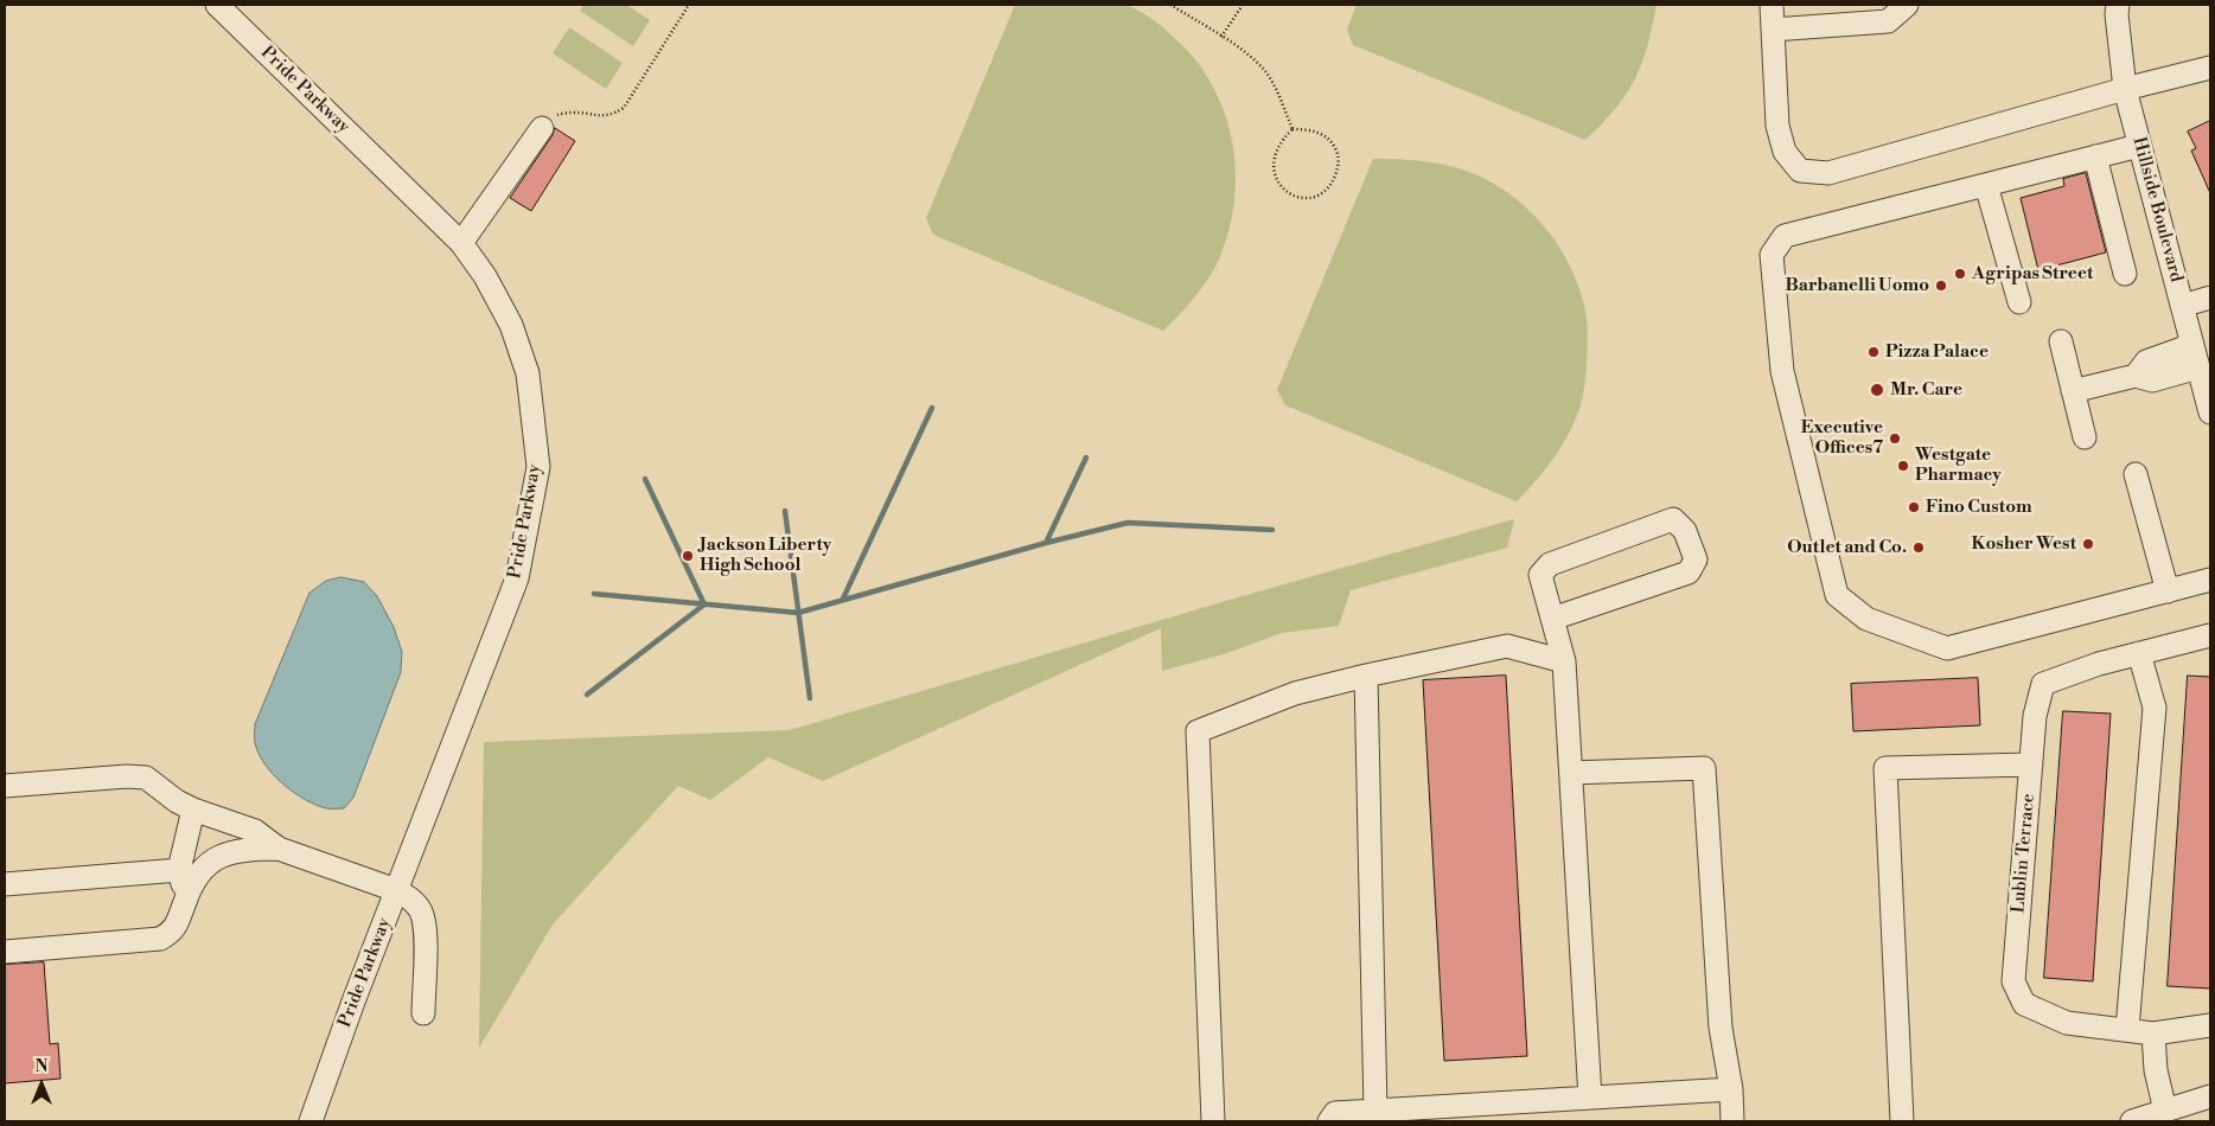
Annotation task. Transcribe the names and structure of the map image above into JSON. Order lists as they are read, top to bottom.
{
  "streets": {
    "street": ["Pride Parkway", "Hillside Boulevard", "Lublin Terrace"]
  },
  "places": [
    "Agripas Street",
    "Barbanelli Uomo",
    "Pizza Palace",
    "Mr. Care",
    "Executive Offices7",
    "Westgate Pharmacy",
    "Fino Custom",
    "Kosher West",
    "Outlet and Co.",
    "Jackson Liberty High School"
  ],
  "north": "top"
}
